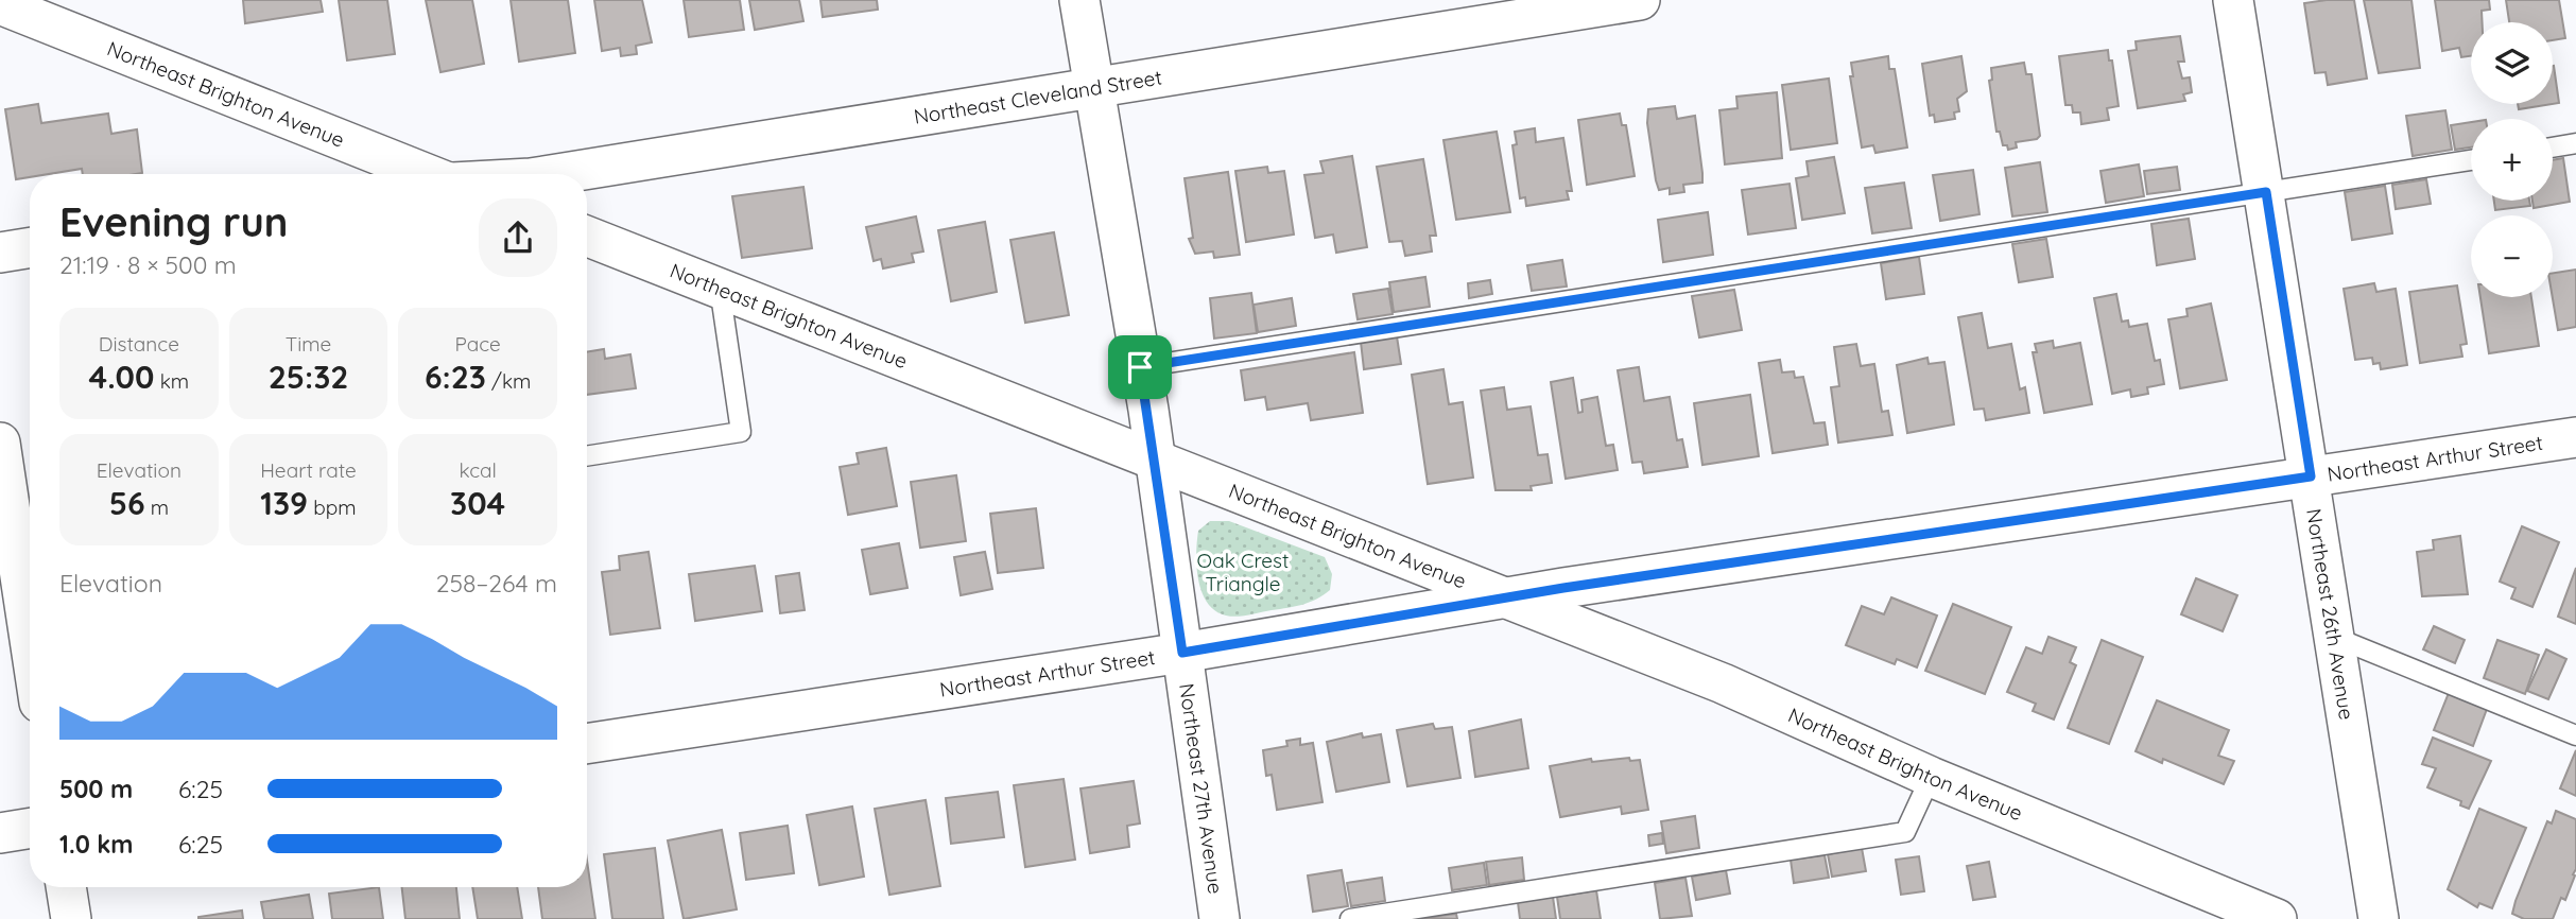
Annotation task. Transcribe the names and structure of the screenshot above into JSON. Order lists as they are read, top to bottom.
{
  "streets": {
    "street": [
      "Northeast Brighton Avenue",
      "Northeast Cleveland Street",
      "Northeast Arthur Street",
      "Northeast 26th Avenue",
      "Northeast 27th Avenue"
    ]
  },
  "crossings": [
    ["Northeast Brighton Avenue", "Northeast Arthur Street"],
    ["Northeast Brighton Avenue", "Northeast 27th Avenue"],
    ["Northeast Cleveland Street", "Northeast 27th Avenue"],
    ["Northeast Arthur Street", "Northeast 26th Avenue"],
    ["Northeast Arthur Street", "Northeast 27th Avenue"]
  ],
  "parks": ["Oak Crest Triangle"],
  "page": {
    "map_buttons": ["+", "−"],
    "heading": ["Evening run", "21:19 · 8 × 500 m"],
    "stats": [
      ["Distance", "4.00 km"],
      ["Time", "25:32"],
      ["Pace", "6:23 /km"],
      ["Elevation", "56 m"],
      ["Heart rate", "139 bpm"],
      ["kcal", "304"]
    ],
    "chart": ["Elevation", "258–264 m"],
    "list": [
      {
        "name": "500 m",
        "note": "6:25"
      },
      {
        "name": "1.0 km",
        "note": "6:25"
      }
    ]
  }
}
